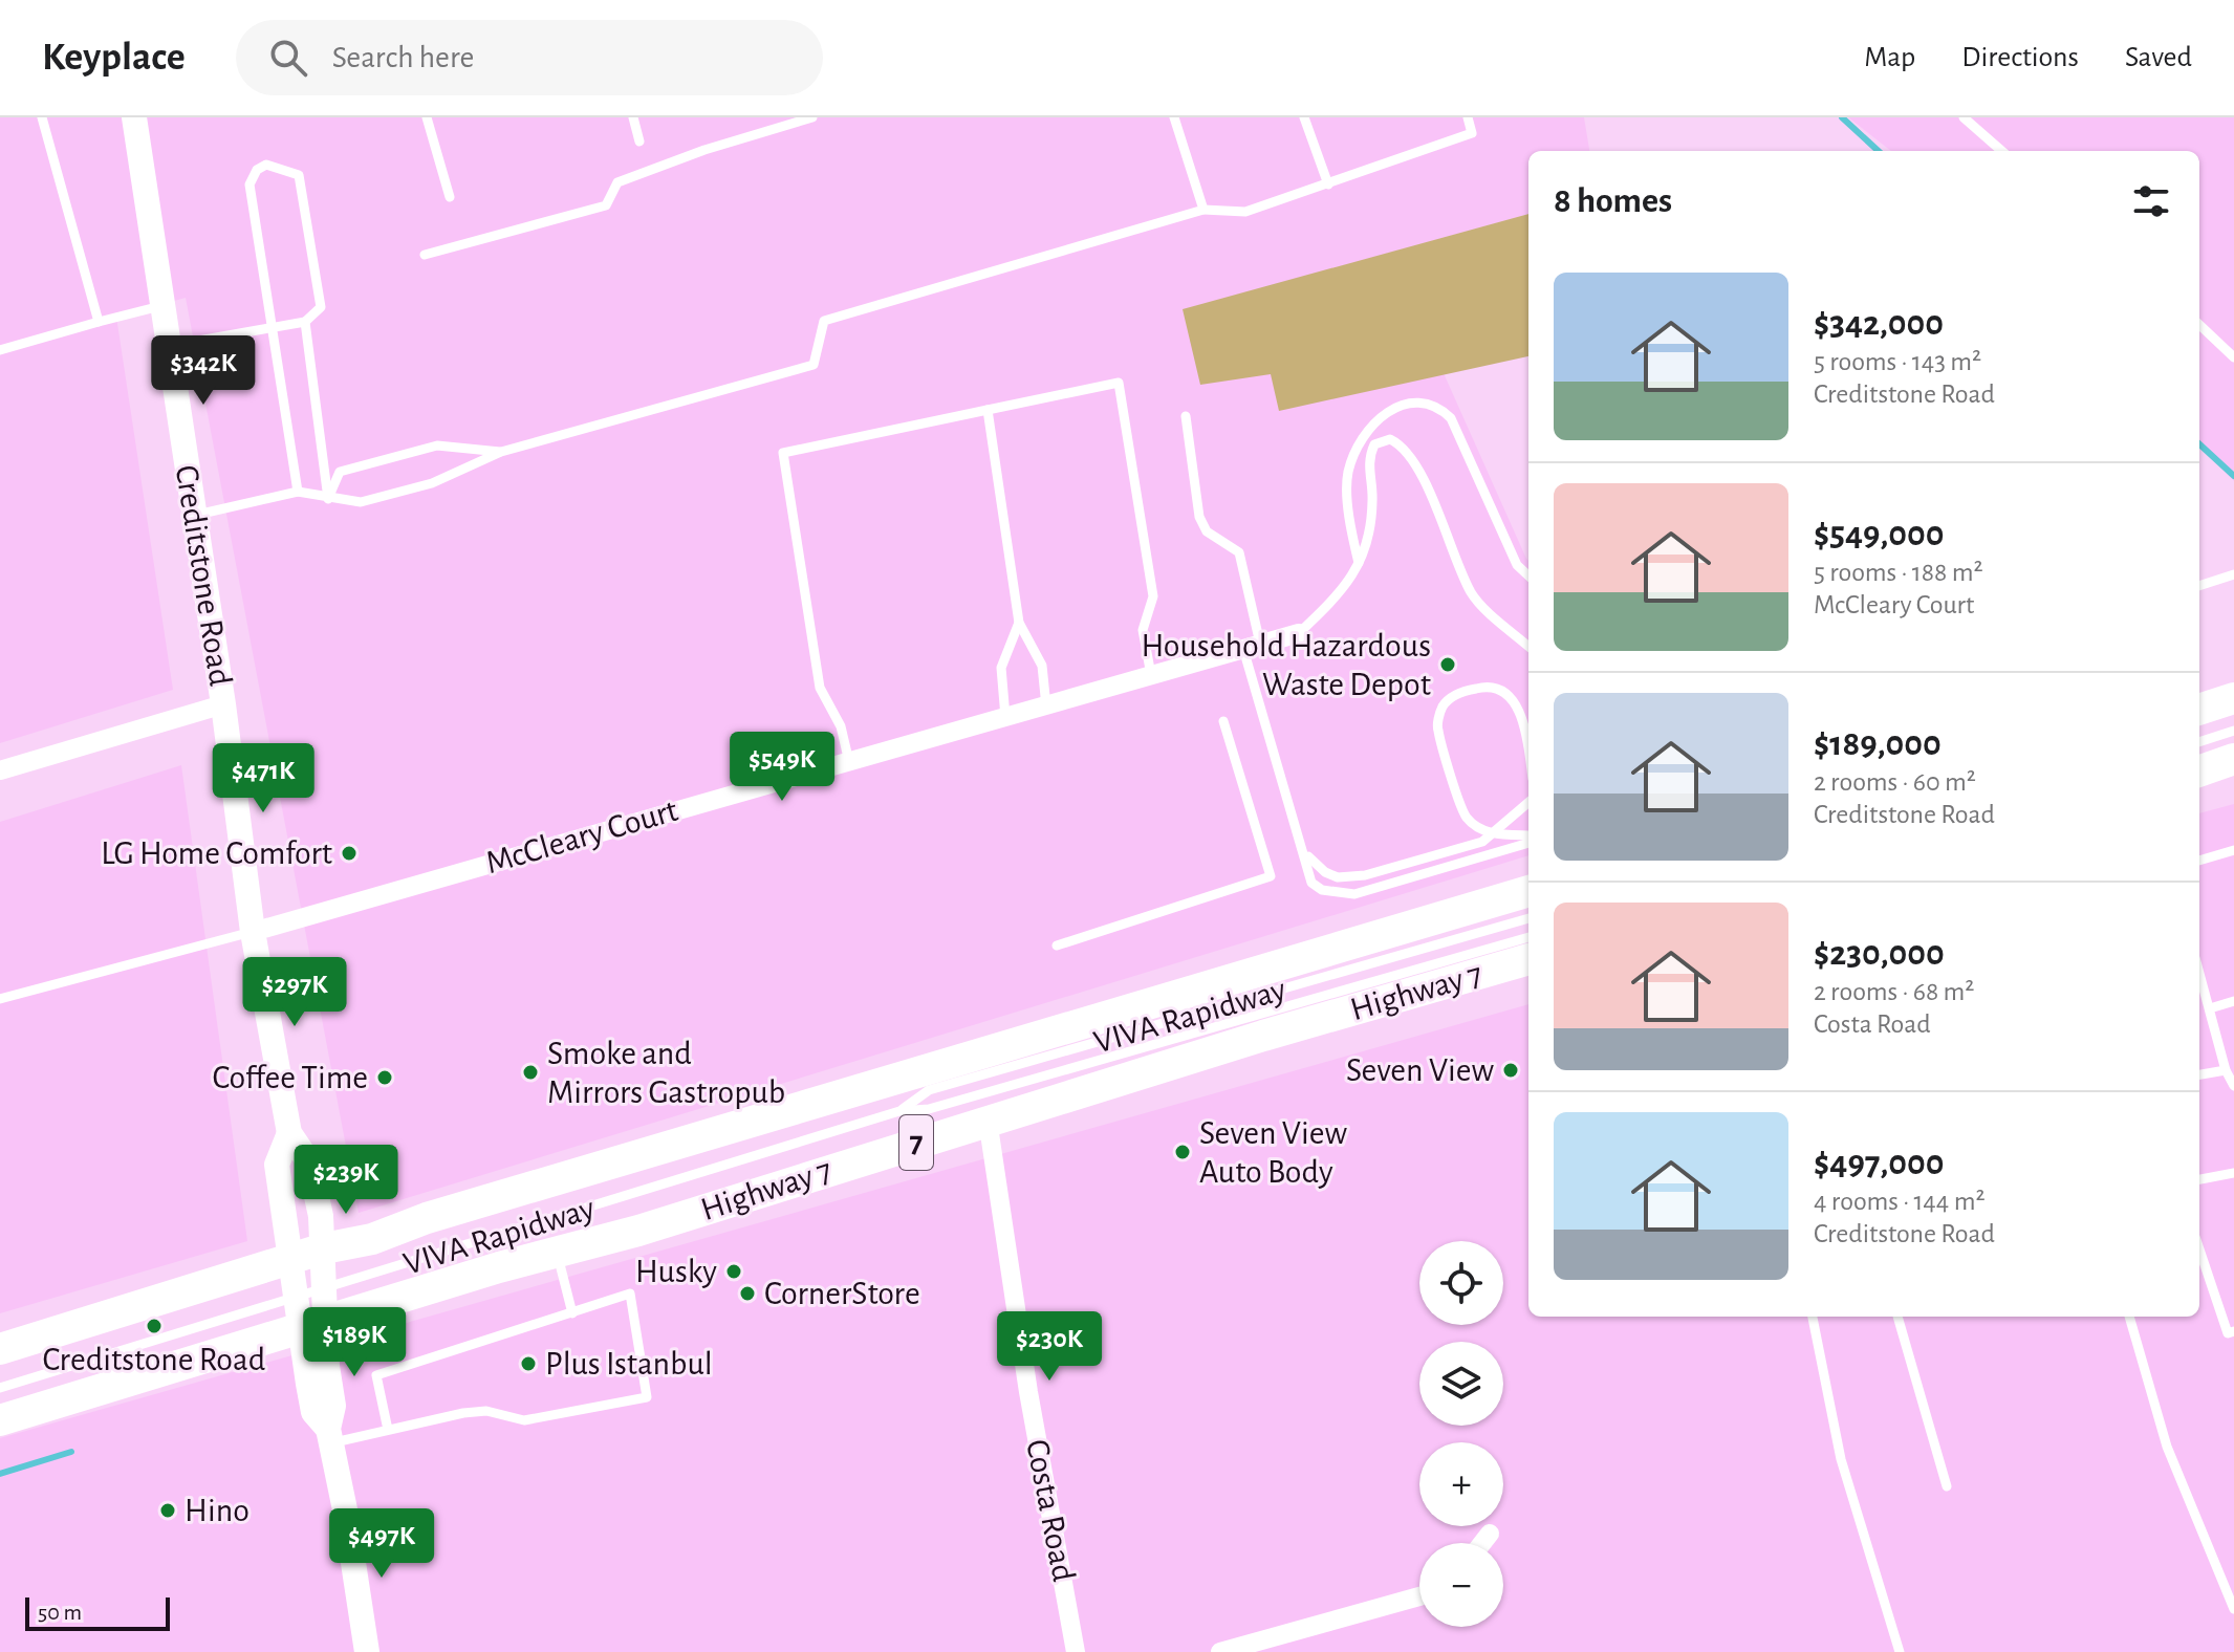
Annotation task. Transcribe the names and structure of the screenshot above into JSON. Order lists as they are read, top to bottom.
{
  "streets": {
    "main road": ["Highway 7", "7"],
    "street": ["Creditstone Road", "McCleary Court", "Costa Road"],
    "lane": ["VIVA Rapidway"]
  },
  "crossings": [
    ["Creditstone Road", "McCleary Court"],
    ["Creditstone Road", "Highway 7"],
    ["Creditstone Road", "VIVA Rapidway"],
    ["Highway 7", "Costa Road"]
  ],
  "places": [
    "Household Hazardous Waste Depot",
    "LG Home Comfort",
    "Seven View",
    "Smoke and Mirrors Gastropub",
    "Coffee Time",
    "Seven View Auto Body",
    "Husky",
    "CornerStore",
    "Creditstone Road",
    "Plus Istanbul",
    "Hino"
  ],
  "scale_bar": "50 m",
  "page": {
    "header": "Keyplace",
    "search": "Search here",
    "nav": ["Map", "Directions", "Saved"],
    "heading": "8 homes",
    "list": [
      {
        "name": "$342,000",
        "note": "5 rooms · 143 m² · Creditstone Road"
      },
      {
        "name": "$549,000",
        "note": "5 rooms · 188 m² · McCleary Court"
      },
      {
        "name": "$189,000",
        "note": "2 rooms · 60 m² · Creditstone Road"
      },
      {
        "name": "$230,000",
        "note": "2 rooms · 68 m² · Costa Road"
      },
      {
        "name": "$497,000",
        "note": "4 rooms · 144 m² · Creditstone Road"
      }
    ],
    "price": [
      "$342K",
      "$549K",
      "$471K",
      "$297K",
      "$239K",
      "$189K",
      "$230K",
      "$497K"
    ],
    "map_buttons": ["+", "−"],
    "scale": "50 m"
  }
}
